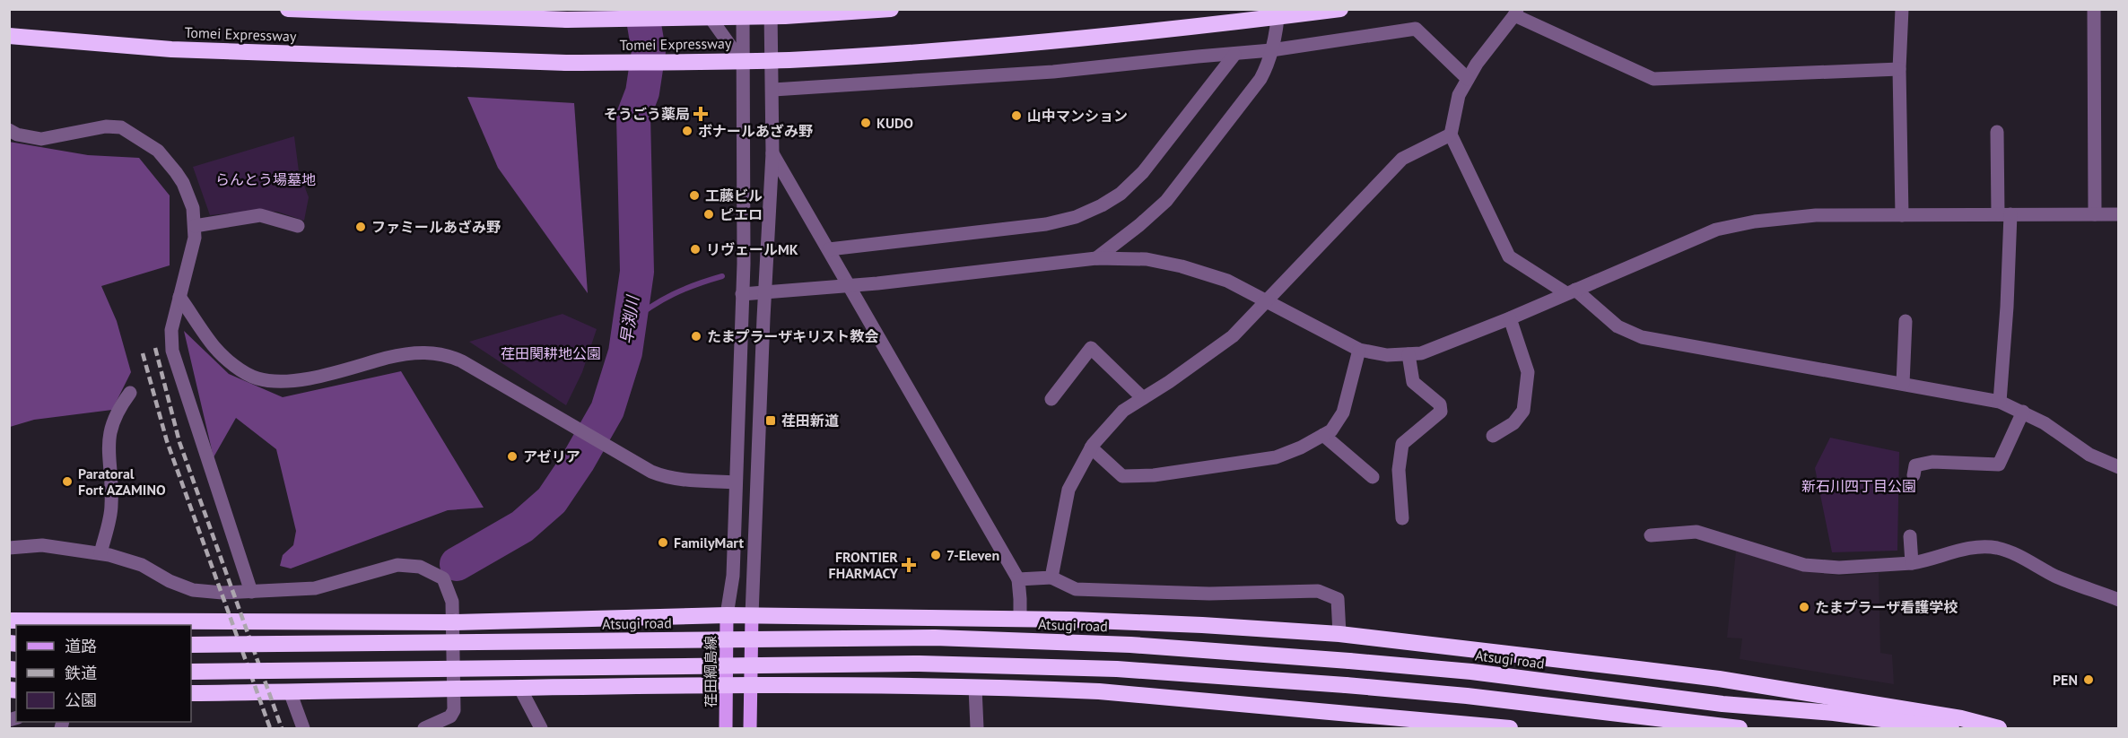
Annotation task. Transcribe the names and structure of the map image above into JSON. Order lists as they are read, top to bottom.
{
  "streets": {
    "highway": ["Tomei Expressway", "Atsugi road"],
    "main road": ["荏田綱島線"]
  },
  "water": ["早渕川"],
  "parks": ["らんとう場墓地", "荏田関耕地公園", "新石川四丁目公園"],
  "places": {
    "health": ["そうごう薬局", "FRONTIER FHARMACY"],
    "other": [
      "山中マンション",
      "KUDO",
      "ボナールあざみ野",
      "工藤ビル",
      "ピエロ",
      "ファミールあざみ野",
      "リヴェールMK",
      "たまプラーザキリスト教会",
      "アゼリア",
      "Paratoral Fort AZAMINO",
      "FamilyMart",
      "7-Eleven",
      "たまプラーザ看護学校",
      "PEN"
    ],
    "transit": ["荏田新道"]
  },
  "legend": ["道路", "鉄道", "公園"]
}
